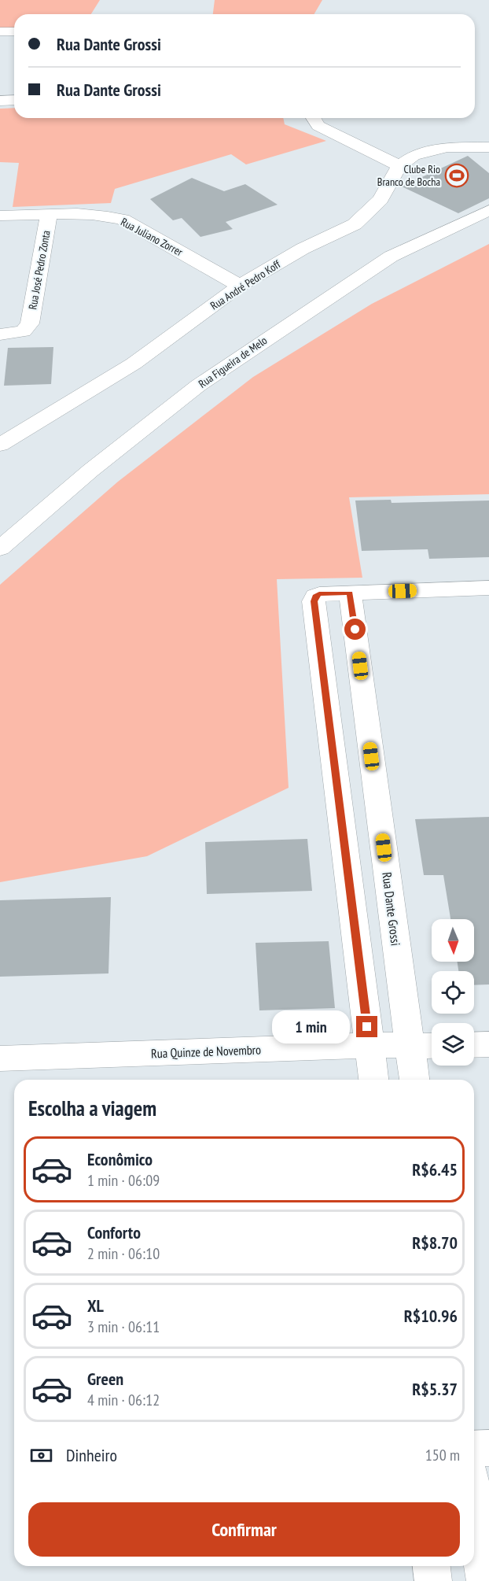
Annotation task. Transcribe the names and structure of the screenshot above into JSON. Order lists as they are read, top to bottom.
{
  "streets": {
    "street": [
      "Rua Juliano Zorrer",
      "Rua José Pedro Zonta",
      "Rua André Pedro Koff",
      "Rua Figueira de Melo",
      "Rua Dante Grossi",
      "Rua Quinze de Novembro"
    ]
  },
  "crossings": [
    ["Rua Juliano Zorrer", "Rua José Pedro Zonta"],
    ["Rua Juliano Zorrer", "Rua André Pedro Koff"],
    ["Rua Dante Grossi", "Rua Quinze de Novembro"]
  ],
  "places": {
    "sports": ["Clube Rio Branco de Bocha"]
  },
  "north": "bottom",
  "page": {
    "banner": ["Rua Dante Grossi", "Rua Dante Grossi"],
    "bubble": "1 min",
    "heading": "Escolha a viagem",
    "list": [
      {
        "name": "Econômico",
        "note": "1 min · 06:09",
        "value": "R$6.45"
      },
      {
        "name": "Conforto",
        "note": "2 min · 06:10",
        "value": "R$8.70"
      },
      {
        "name": "XL",
        "note": "3 min · 06:11",
        "value": "R$10.96"
      },
      {
        "name": "Green",
        "note": "4 min · 06:12",
        "value": "R$5.37"
      }
    ],
    "pay": ["Dinheiro", "150 m"],
    "buttons": "Confirmar"
  }
}
